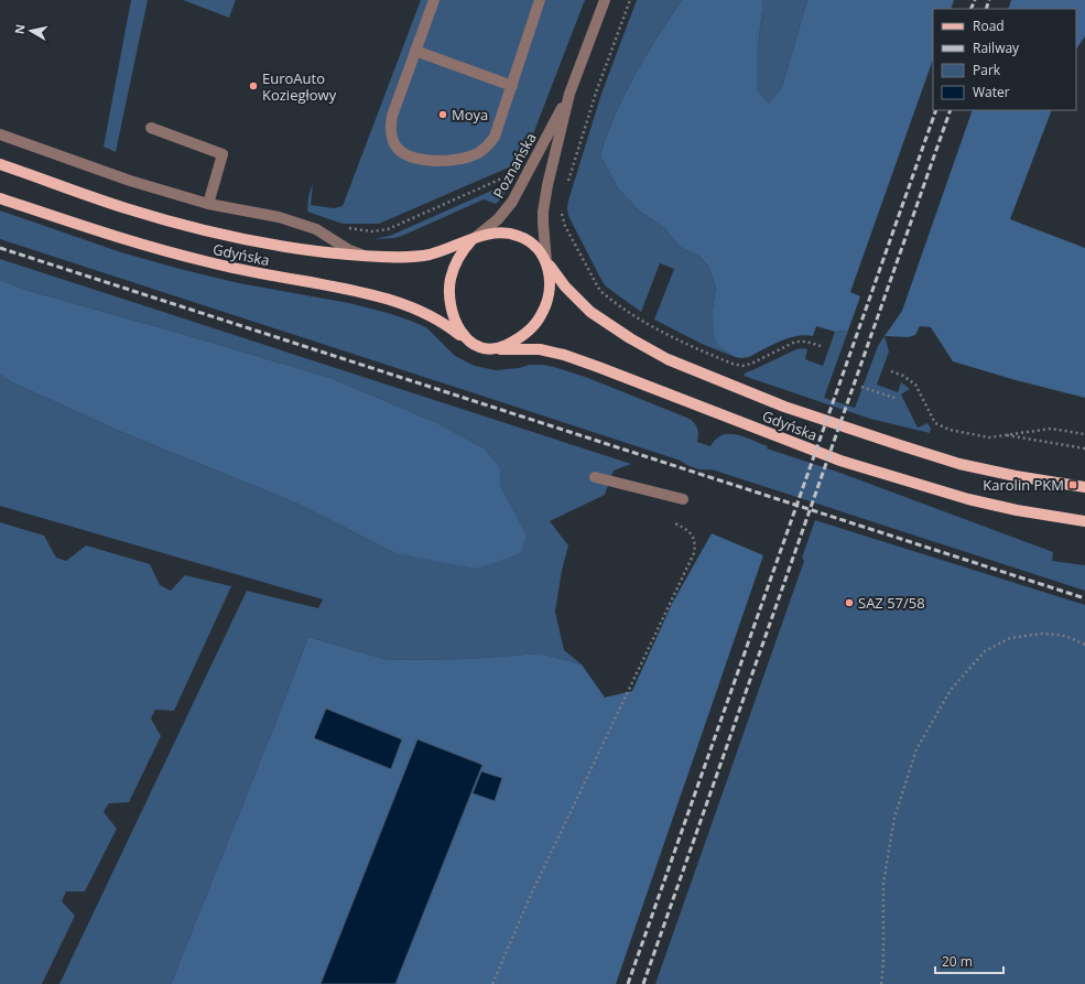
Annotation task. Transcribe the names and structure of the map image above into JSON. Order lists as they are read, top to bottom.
{
  "streets": {
    "main road": ["Gdyńska"],
    "street": ["Poznańska"]
  },
  "crossings": [
    ["Poznańska", "Gdyńska"]
  ],
  "places": {
    "other": ["EuroAuto Koziegłowy", "Moya", "SAZ 57/58"],
    "transit": ["Karolin PKM"]
  },
  "legend": [
    "Road",
    "Railway",
    "Park",
    "Water"
  ],
  "scale_bar": "20 m",
  "north": "left"
}
